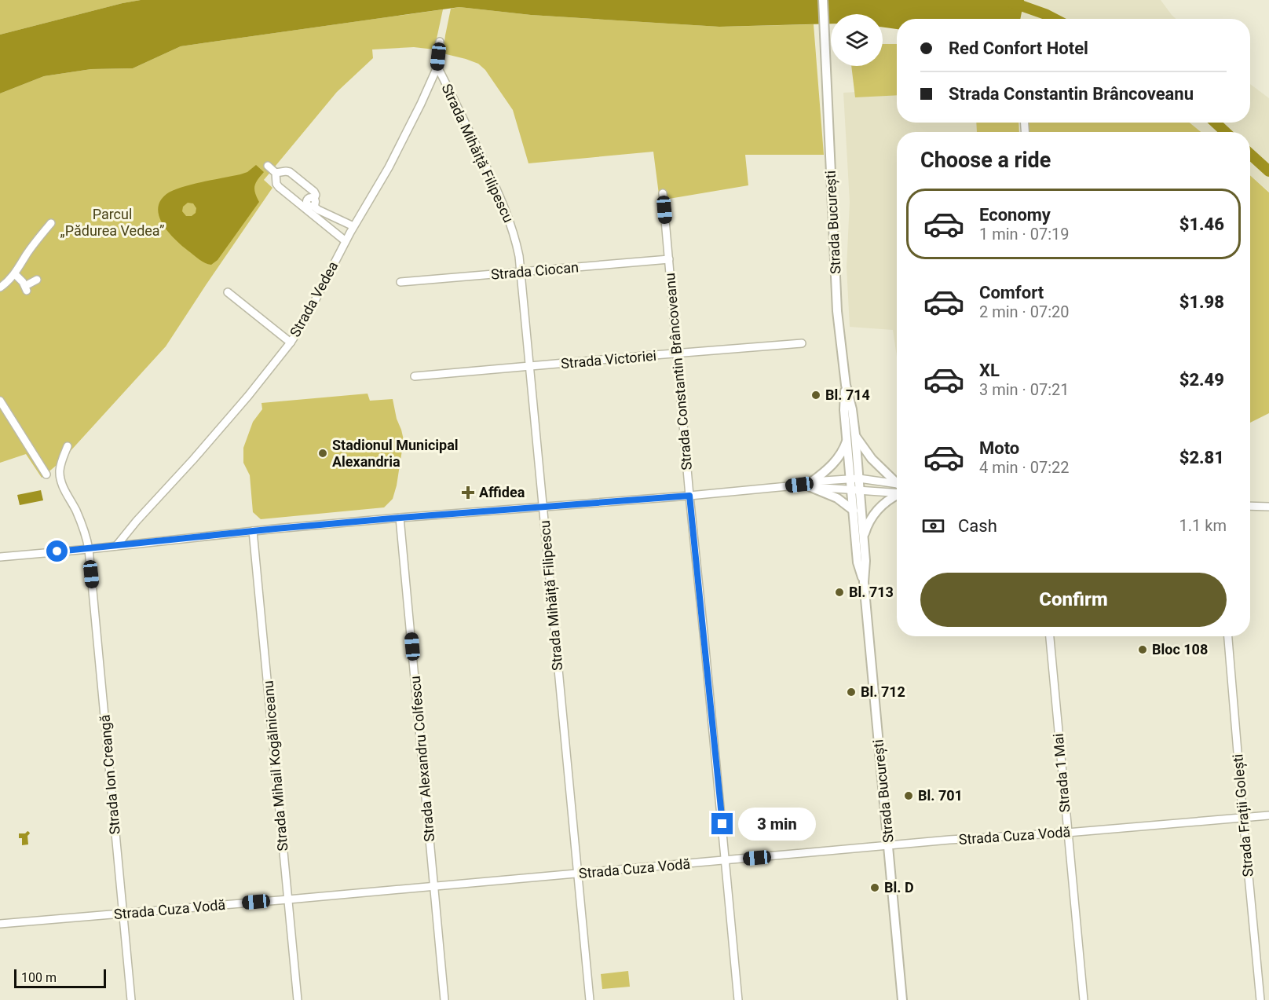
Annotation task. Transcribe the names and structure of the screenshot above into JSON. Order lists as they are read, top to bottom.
{
  "streets": {
    "main road": ["Strada București"],
    "street": [
      "Strada Mihăiță Filipescu",
      "Strada Ciocan",
      "Strada Vedea",
      "Strada Victoriei",
      "Strada Constantin Brâncoveanu",
      "Strada Alexandru Colfescu",
      "Strada Mihail Kogălniceanu",
      "Strada 1 Mai",
      "Strada Ion Creangă",
      "Strada Frații Golești",
      "Strada Cuza Vodă"
    ]
  },
  "crossings": [
    ["Strada Mihăiță Filipescu", "Strada Ciocan"],
    ["Strada Mihăiță Filipescu", "Strada Vedea"],
    ["Strada Mihăiță Filipescu", "Strada Victoriei"],
    ["Strada Mihăiță Filipescu", "Strada Cuza Vodă"],
    ["Strada București", "Strada Cuza Vodă"],
    ["Strada Ciocan", "Strada Constantin Brâncoveanu"],
    ["Strada Victoriei", "Strada Constantin Brâncoveanu"],
    ["Strada Constantin Brâncoveanu", "Strada Cuza Vodă"],
    ["Strada Alexandru Colfescu", "Strada Cuza Vodă"],
    ["Strada Mihail Kogălniceanu", "Strada Cuza Vodă"],
    ["Strada 1 Mai", "Strada Cuza Vodă"],
    ["Strada Ion Creangă", "Strada Cuza Vodă"],
    ["Strada Frații Golești", "Strada Cuza Vodă"]
  ],
  "parks": ["Parcul „Pădurea Vedea”"],
  "places": {
    "other": [
      "Bl. 714",
      "Stadionul Municipal Alexandria",
      "Bl. 713",
      "Bloc 108",
      "Bl. 712",
      "Bl. 701",
      "Bl. D"
    ],
    "health": ["Affidea"]
  },
  "scale_bar": "100 m",
  "page": {
    "banner": ["Red Confort Hotel", "Strada Constantin Brâncoveanu"],
    "heading": "Choose a ride",
    "list": [
      {
        "name": "Economy",
        "note": "1 min · 07:19",
        "value": "$1.46"
      },
      {
        "name": "Comfort",
        "note": "2 min · 07:20",
        "value": "$1.98"
      },
      {
        "name": "XL",
        "note": "3 min · 07:21",
        "value": "$2.49"
      },
      {
        "name": "Moto",
        "note": "4 min · 07:22",
        "value": "$2.81"
      }
    ],
    "pay": ["Cash", "1.1 km"],
    "buttons": "Confirm",
    "bubble": "3 min",
    "scale": "100 m"
  }
}
